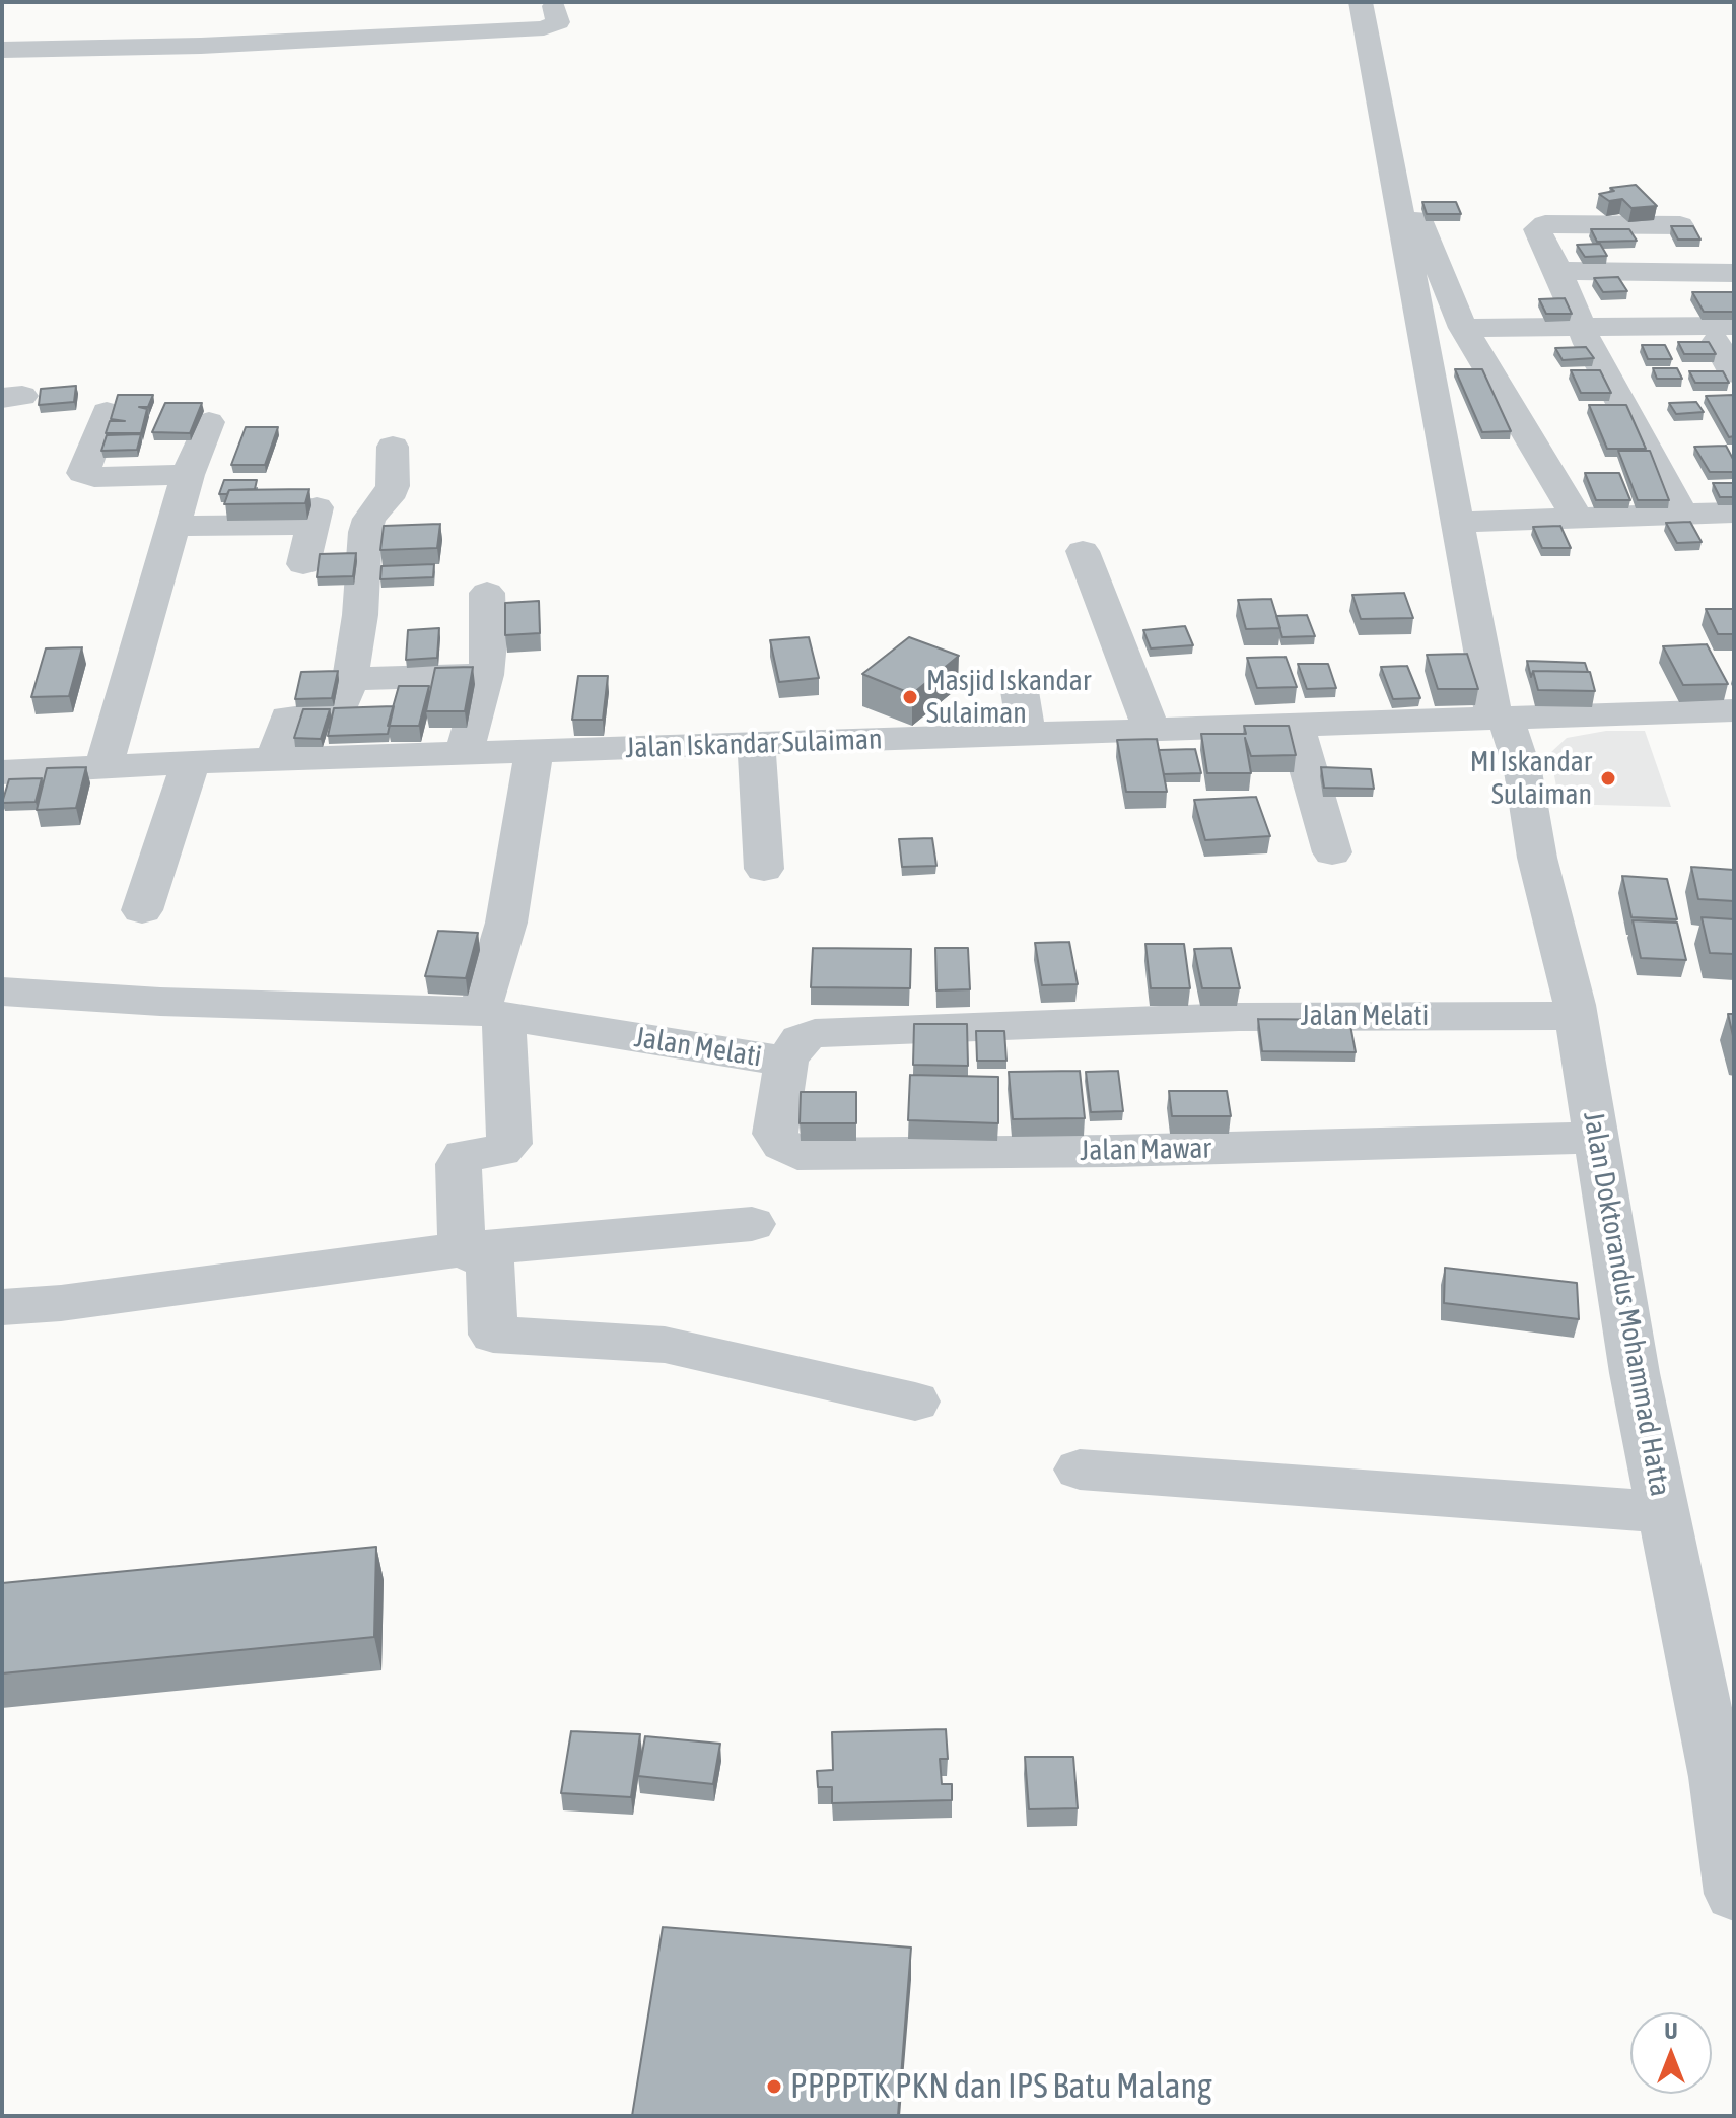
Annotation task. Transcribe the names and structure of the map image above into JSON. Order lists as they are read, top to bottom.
{
  "streets": {
    "street": [
      "Jalan Iskandar Sulaiman",
      "Jalan Melati",
      "Jalan Mawar",
      "Jalan Doktorandus Mohammad Hatta"
    ]
  },
  "crossings": [
    ["Jalan Iskandar Sulaiman", "Jalan Doktorandus Mohammad Hatta"],
    ["Jalan Melati", "Jalan Mawar"],
    ["Jalan Melati", "Jalan Doktorandus Mohammad Hatta"],
    ["Jalan Mawar", "Jalan Doktorandus Mohammad Hatta"]
  ],
  "places": ["Masjid Iskandar Sulaiman", "MI Iskandar Sulaiman", "PPPPTK PKN dan IPS Batu Malang"],
  "north": "top"
}
